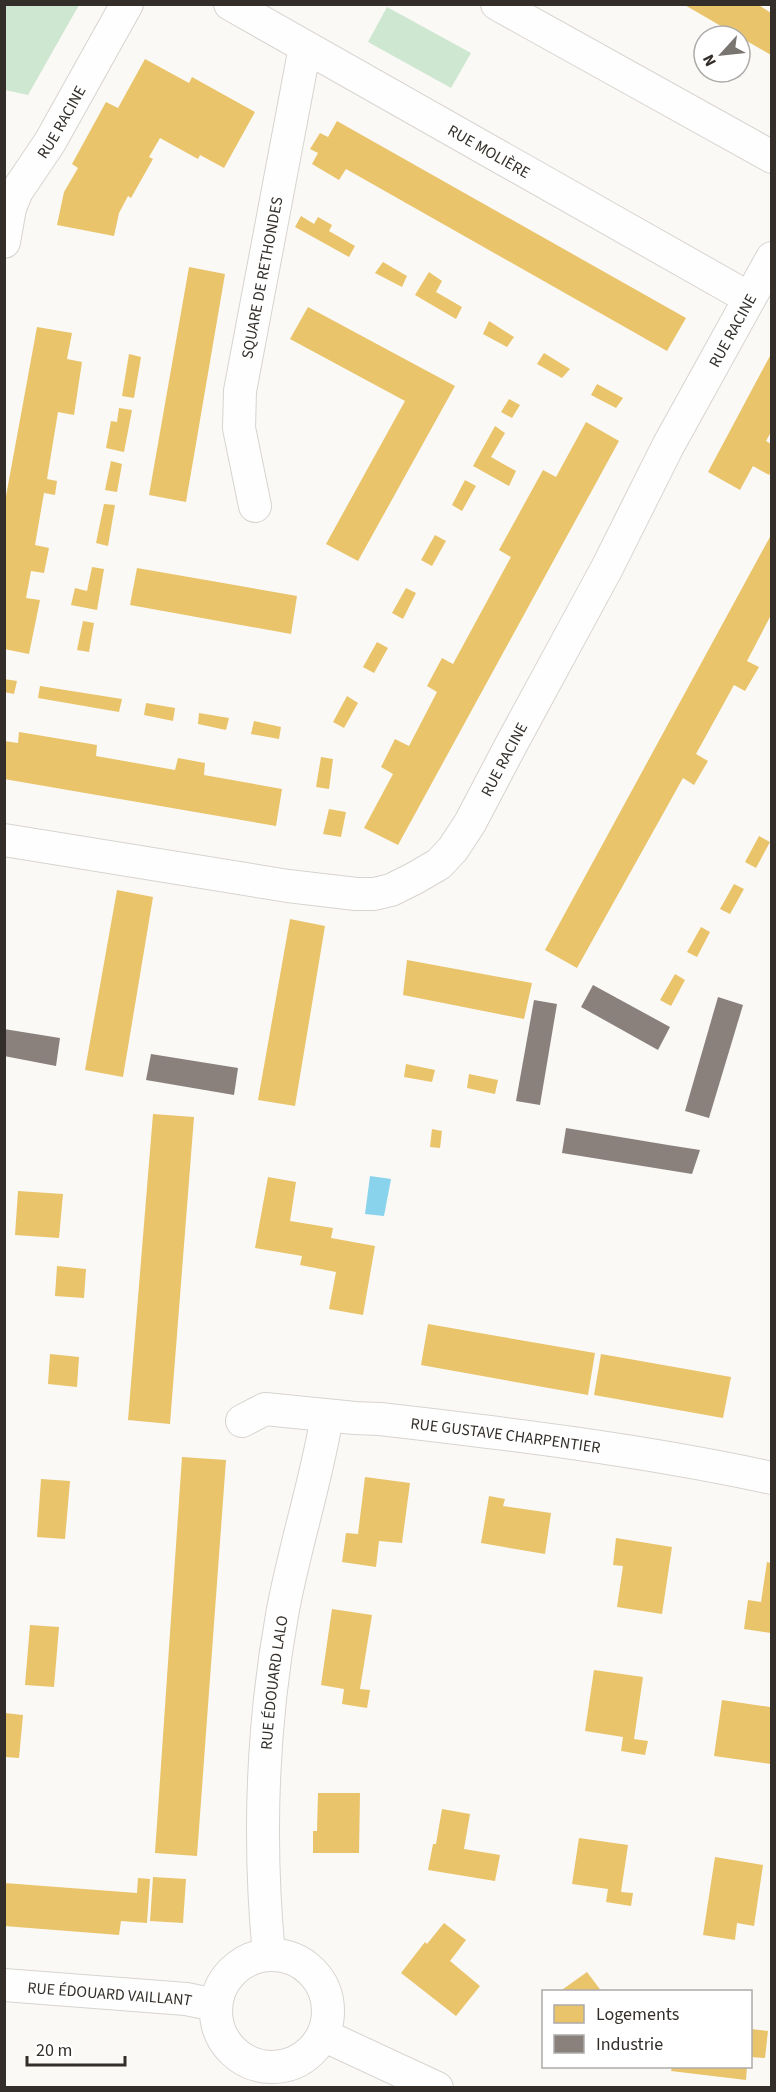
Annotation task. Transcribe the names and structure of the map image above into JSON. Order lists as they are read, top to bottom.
{
  "streets": {
    "street": [
      "RUE RACINE",
      "RUE MOLIÈRE",
      "SQUARE DE RETHONDES",
      "RUE GUSTAVE CHARPENTIER",
      "RUE ÉDOUARD LALO",
      "RUE ÉDOUARD VAILLANT"
    ]
  },
  "crossings": [
    ["RUE RACINE", "RUE MOLIÈRE"],
    ["RUE MOLIÈRE", "SQUARE DE RETHONDES"],
    ["RUE GUSTAVE CHARPENTIER", "RUE ÉDOUARD LALO"],
    ["RUE ÉDOUARD LALO", "RUE ÉDOUARD VAILLANT"]
  ],
  "legend": ["Logements", "Industrie"],
  "scale_bar": "20 m",
  "north": "bottom left"
}
